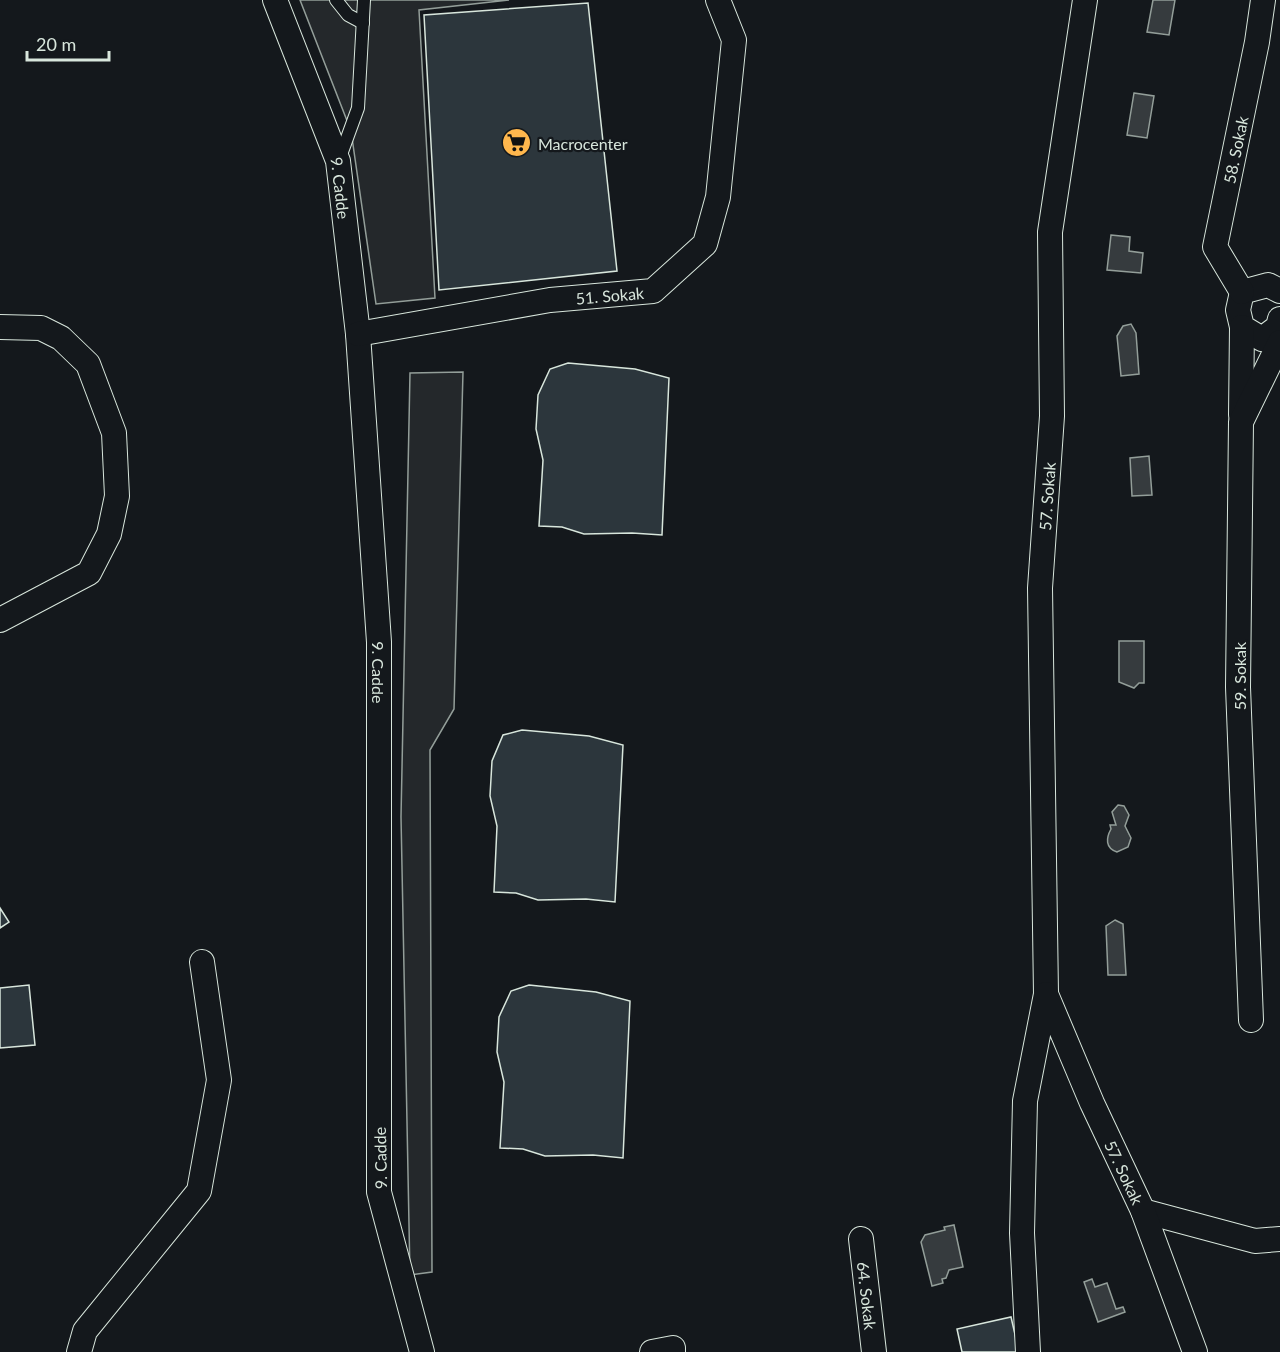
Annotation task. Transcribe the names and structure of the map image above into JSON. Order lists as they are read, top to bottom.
{
  "streets": {
    "street": [
      "58. Sokak",
      "9. Cadde",
      "51. Sokak",
      "57. Sokak",
      "59. Sokak",
      "64. Sokak"
    ]
  },
  "crossings": [
    ["9. Cadde", "51. Sokak"]
  ],
  "places": {
    "supermarket": ["Macrocenter"]
  },
  "scale_bar": "20 m"
}
